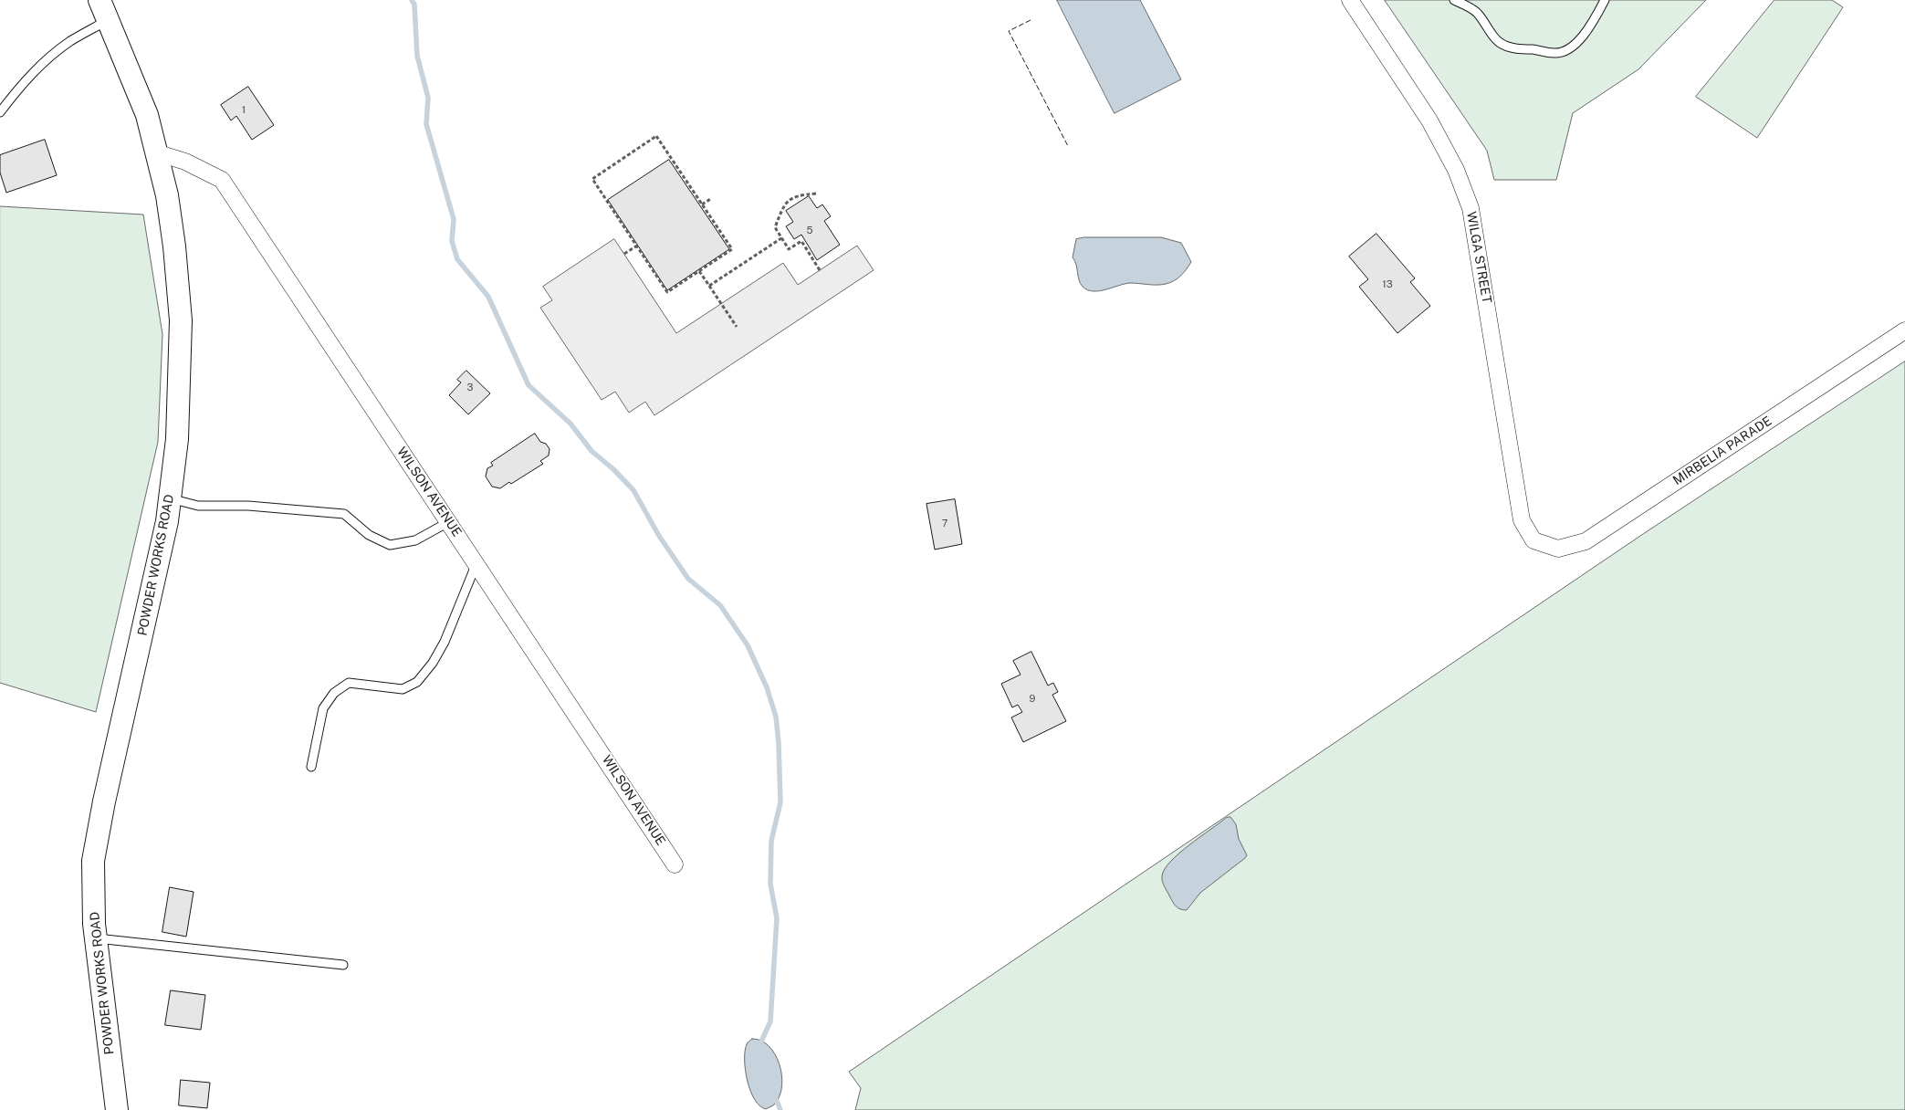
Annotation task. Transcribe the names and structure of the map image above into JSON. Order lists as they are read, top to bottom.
{
  "streets": {
    "main road": ["POWDER WORKS ROAD"],
    "street": ["WILGA STREET", "MIRBELIA PARADE", "WILSON AVENUE"]
  },
  "crossings": [
    ["WILGA STREET", "MIRBELIA PARADE"],
    ["WILSON AVENUE", "POWDER WORKS ROAD"]
  ],
  "house_numbers": [
    "1",
    "5",
    "13",
    "3",
    "7",
    "9"
  ]
}
